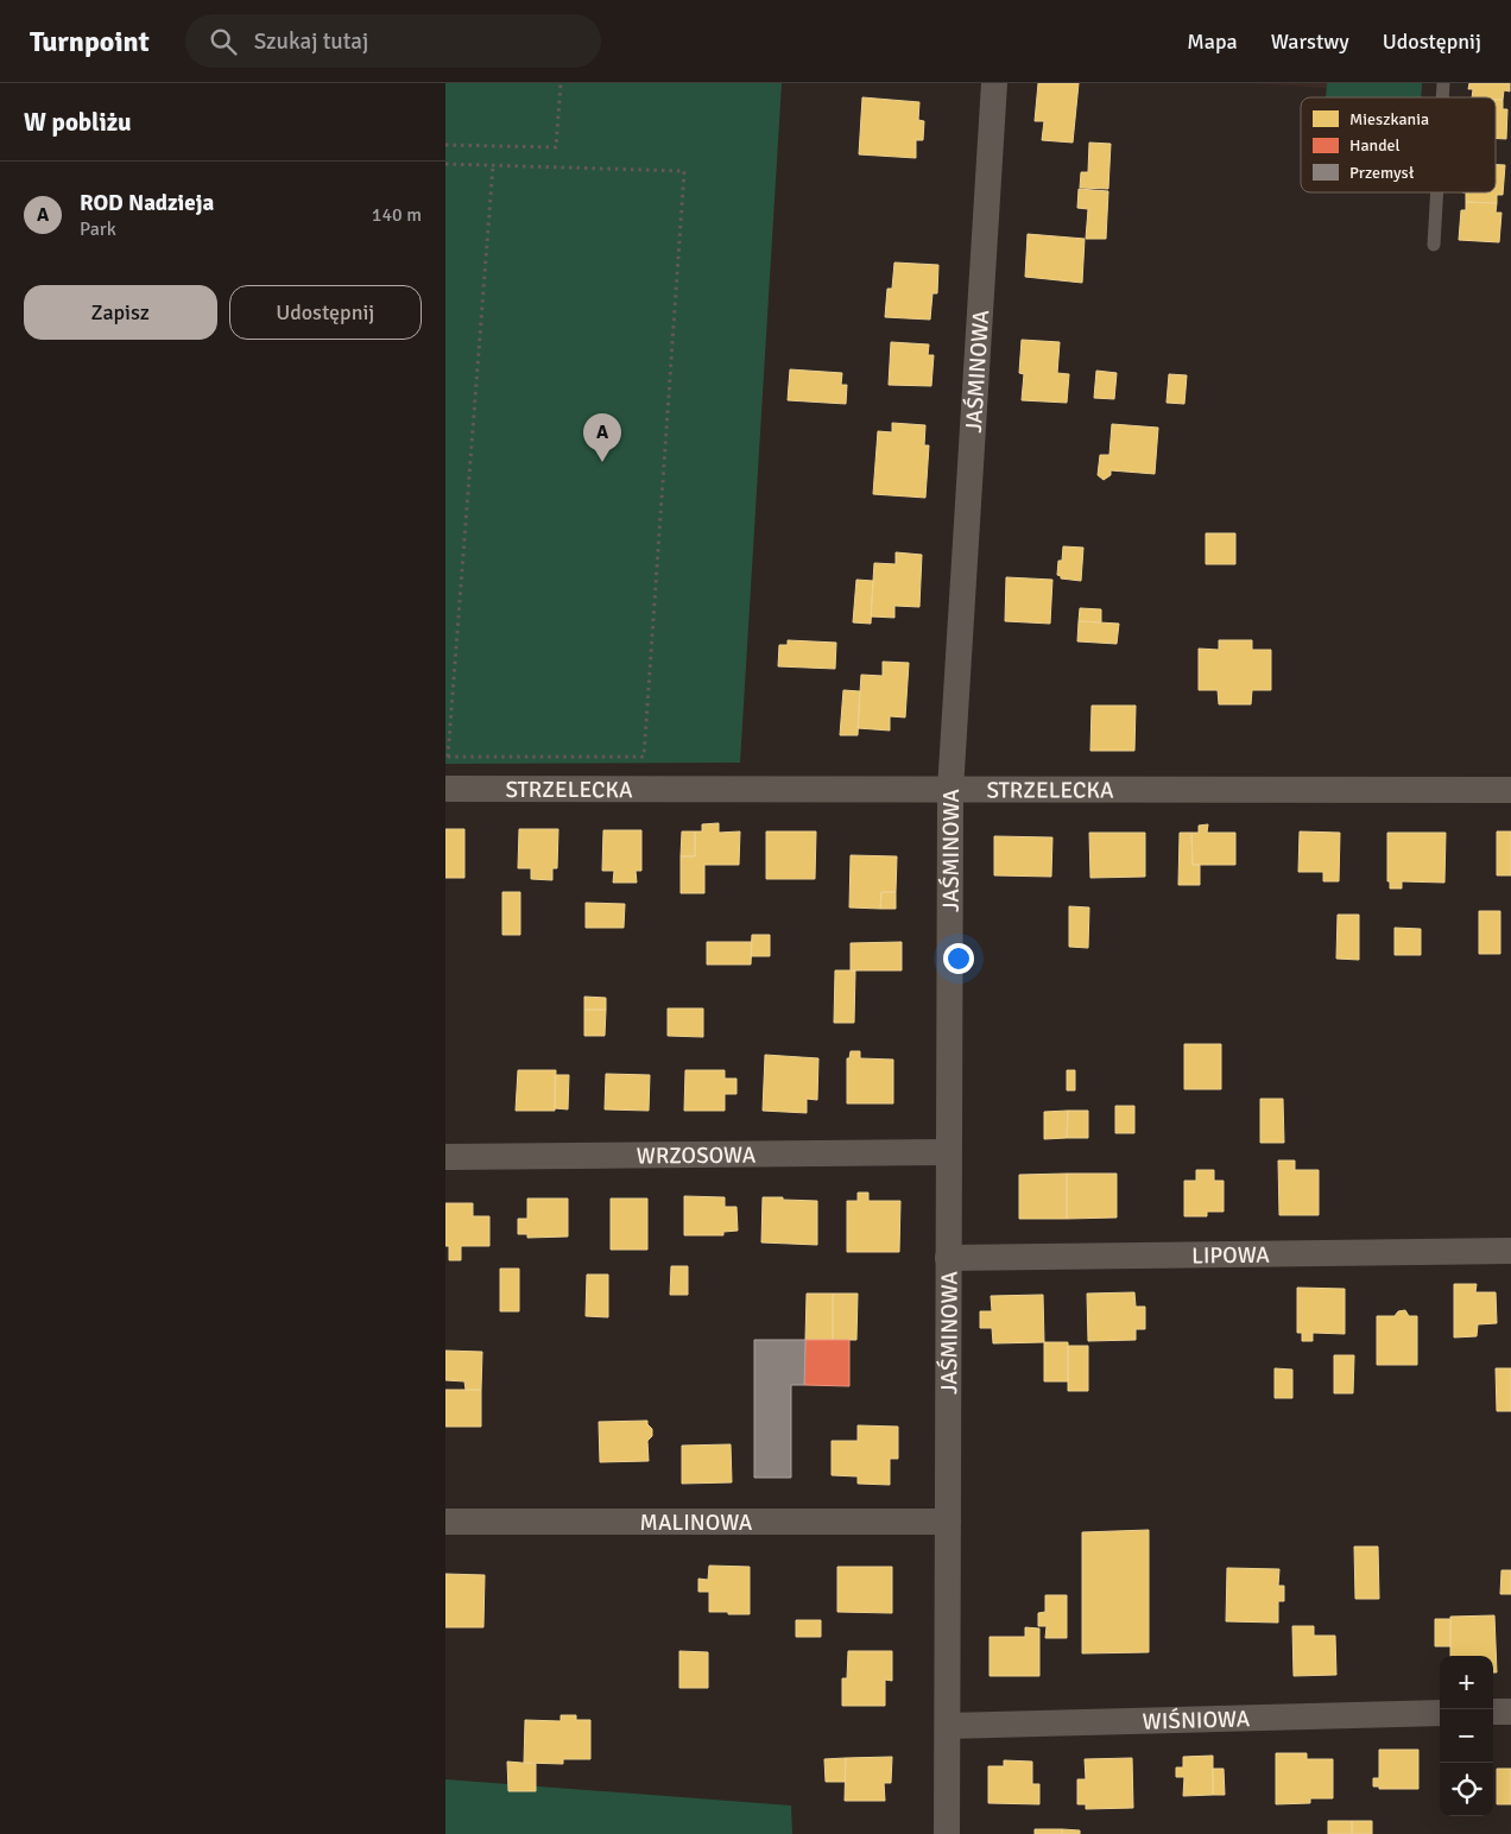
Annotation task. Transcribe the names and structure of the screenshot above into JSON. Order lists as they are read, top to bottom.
{
  "streets": {
    "street": [
      "JAŚMINOWA",
      "STRZELECKA",
      "WRZOSOWA",
      "LIPOWA",
      "MALINOWA",
      "WIŚNIOWA"
    ]
  },
  "crossings": [
    ["JAŚMINOWA", "STRZELECKA"],
    ["JAŚMINOWA", "WRZOSOWA"],
    ["JAŚMINOWA", "LIPOWA"],
    ["JAŚMINOWA", "MALINOWA"],
    ["JAŚMINOWA", "WIŚNIOWA"]
  ],
  "legend": ["Mieszkania", "Handel", "Przemysł"],
  "page": {
    "header": "Turnpoint",
    "search": "Szukaj tutaj",
    "nav": ["Mapa", "Warstwy", "Udostępnij"],
    "heading": "W pobliżu",
    "list": [
      {
        "mark": "A",
        "name": "ROD Nadzieja",
        "note": "Park",
        "value": "140 m"
      }
    ],
    "buttons": ["Zapisz", "Udostępnij"],
    "pins": "A",
    "map_buttons": ["+", "−"]
  }
}
